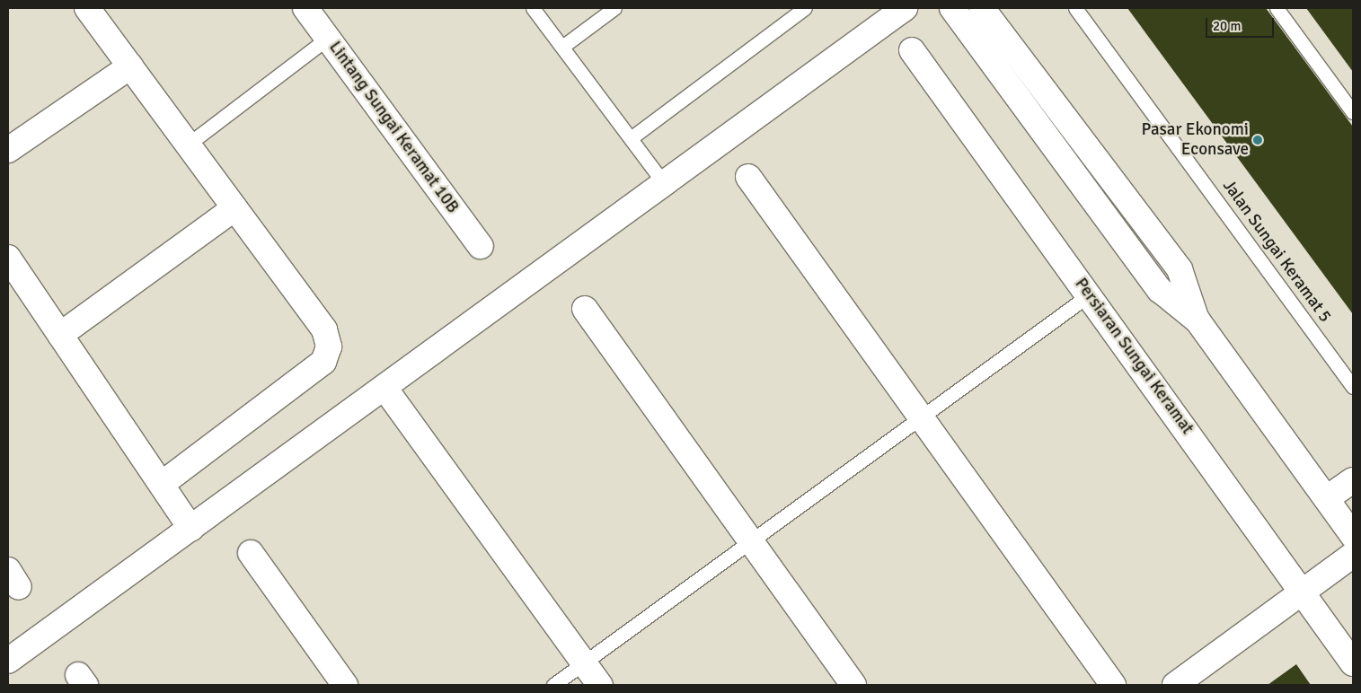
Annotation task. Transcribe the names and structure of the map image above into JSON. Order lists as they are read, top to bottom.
{
  "streets": {
    "street": ["Lintang Sungai Keramat 10B", "Persiaran Sungai Keramat"],
    "lane": ["Jalan Sungai Keramat 5"]
  },
  "places": ["Pasar Ekonomi Econsave"],
  "scale_bar": "20 m"
}
